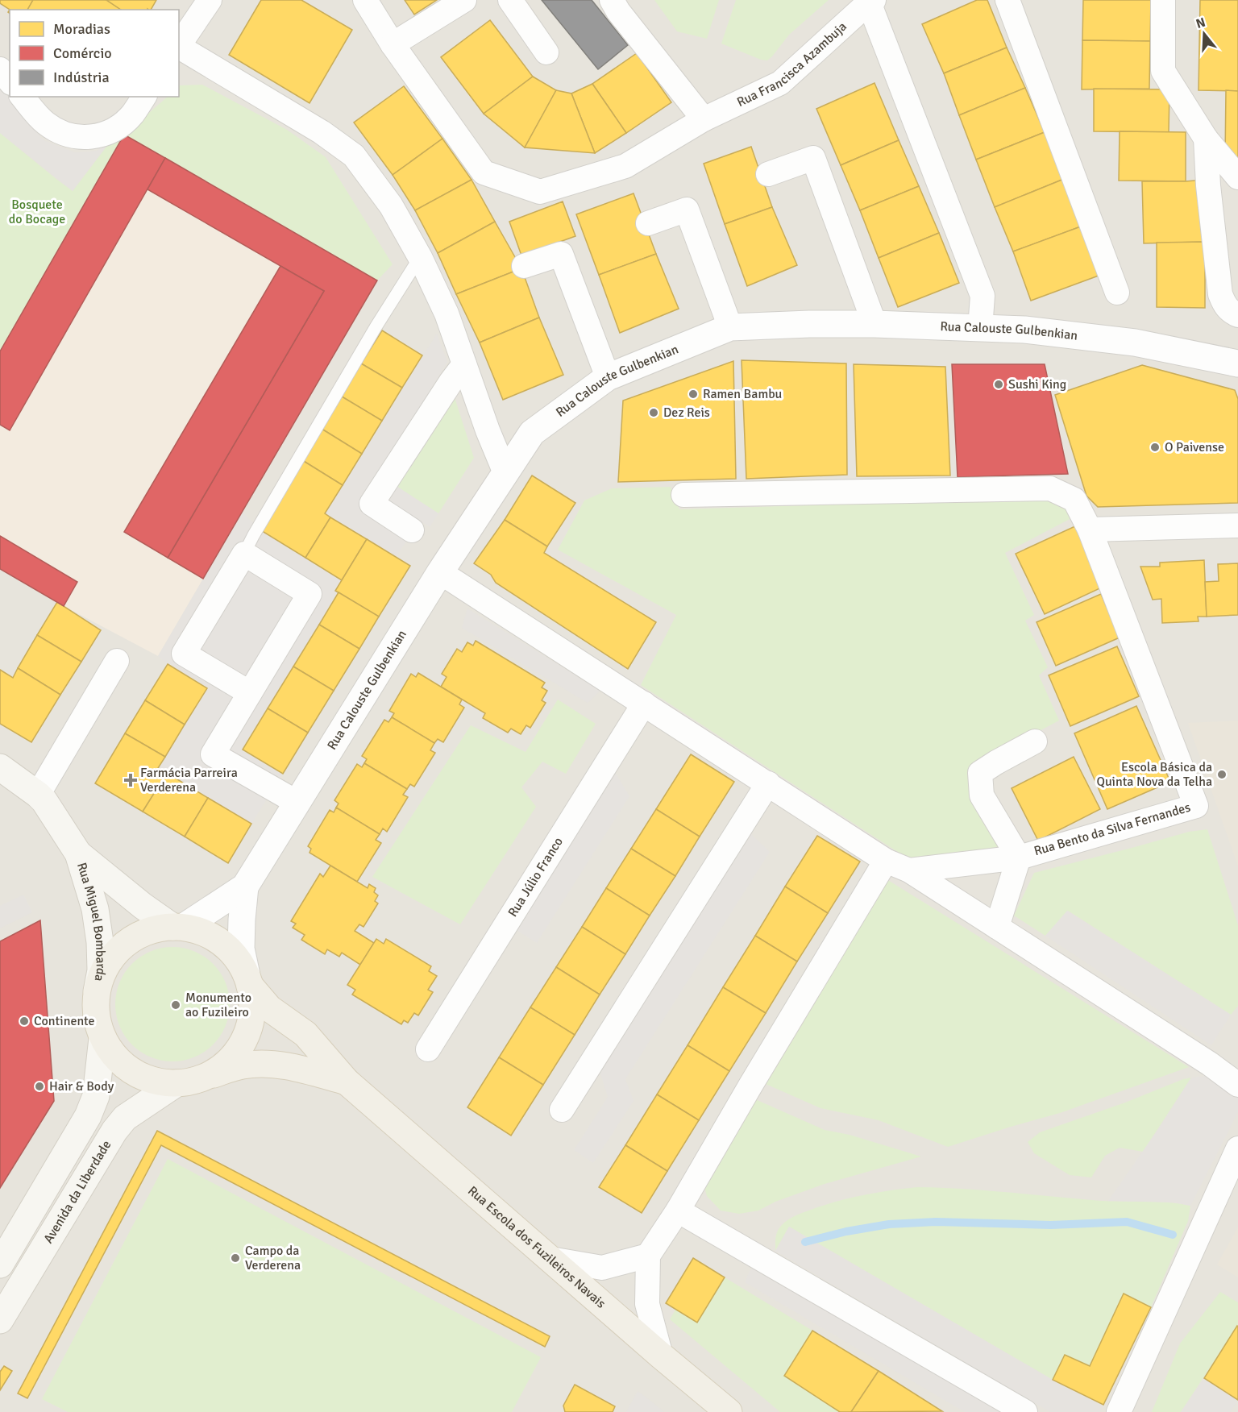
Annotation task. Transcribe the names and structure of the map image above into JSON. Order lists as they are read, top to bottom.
{
  "streets": {
    "main road": ["Rua Miguel Bombarda", "Avenida da Liberdade", "Rua Escola dos Fuzileiros Navais"],
    "street": [
      "Rua Francisca Azambuja",
      "Rua Calouste Gulbenkian",
      "Rua Bento da Silva Fernandes",
      "Rua Júlio Franco"
    ]
  },
  "crossings": [
    ["Rua Calouste Gulbenkian", "Rua Miguel Bombarda"],
    ["Rua Calouste Gulbenkian", "Avenida da Liberdade"],
    ["Rua Calouste Gulbenkian", "Rua Escola dos Fuzileiros Navais"],
    ["Rua Miguel Bombarda", "Avenida da Liberdade"],
    ["Rua Miguel Bombarda", "Rua Escola dos Fuzileiros Navais"],
    ["Avenida da Liberdade", "Rua Escola dos Fuzileiros Navais"]
  ],
  "parks": ["Bosquete do Bocage"],
  "places": {
    "other": [
      "Sushi King",
      "Ramen Bambu",
      "Dez Reis",
      "O Paivense",
      "Escola Básica da Quinta Nova da Telha",
      "Monumento ao Fuzileiro",
      "Continente",
      "Hair & Body",
      "Campo da Verderena"
    ],
    "health": ["Farmácia Parreira Verderena"]
  },
  "legend": ["Moradias", "Comércio", "Indústria"],
  "north": "top"
}
